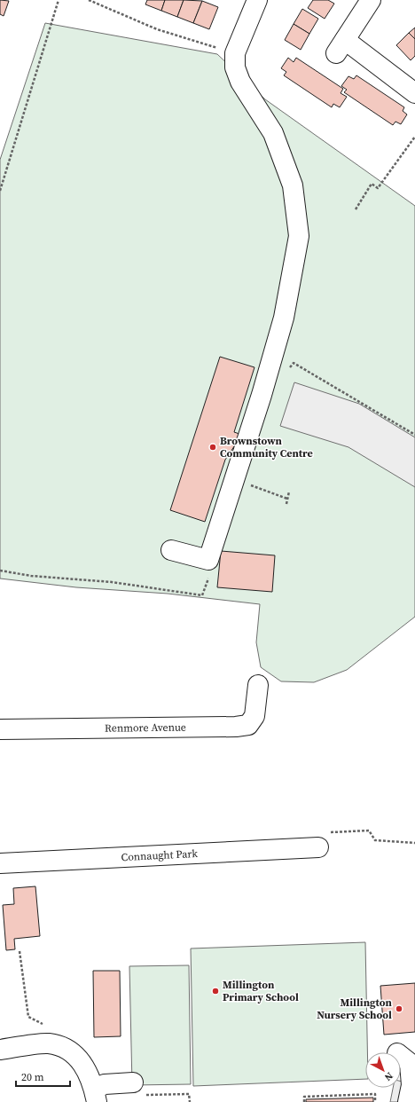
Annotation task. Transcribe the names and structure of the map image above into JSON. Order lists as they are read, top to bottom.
{
  "streets": {
    "street": ["Renmore Avenue", "Connaught Park"]
  },
  "places": ["Brownstown Community Centre", "Millington Primary School", "Millington Nursery School"],
  "scale_bar": "20 m",
  "north": "bottom right"
}
